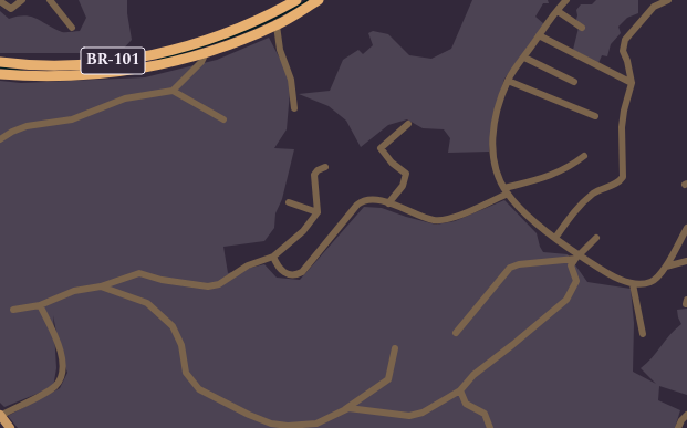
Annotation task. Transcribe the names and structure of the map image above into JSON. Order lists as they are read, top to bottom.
{
  "streets": {
    "highway": ["BR-101"]
  }
}
